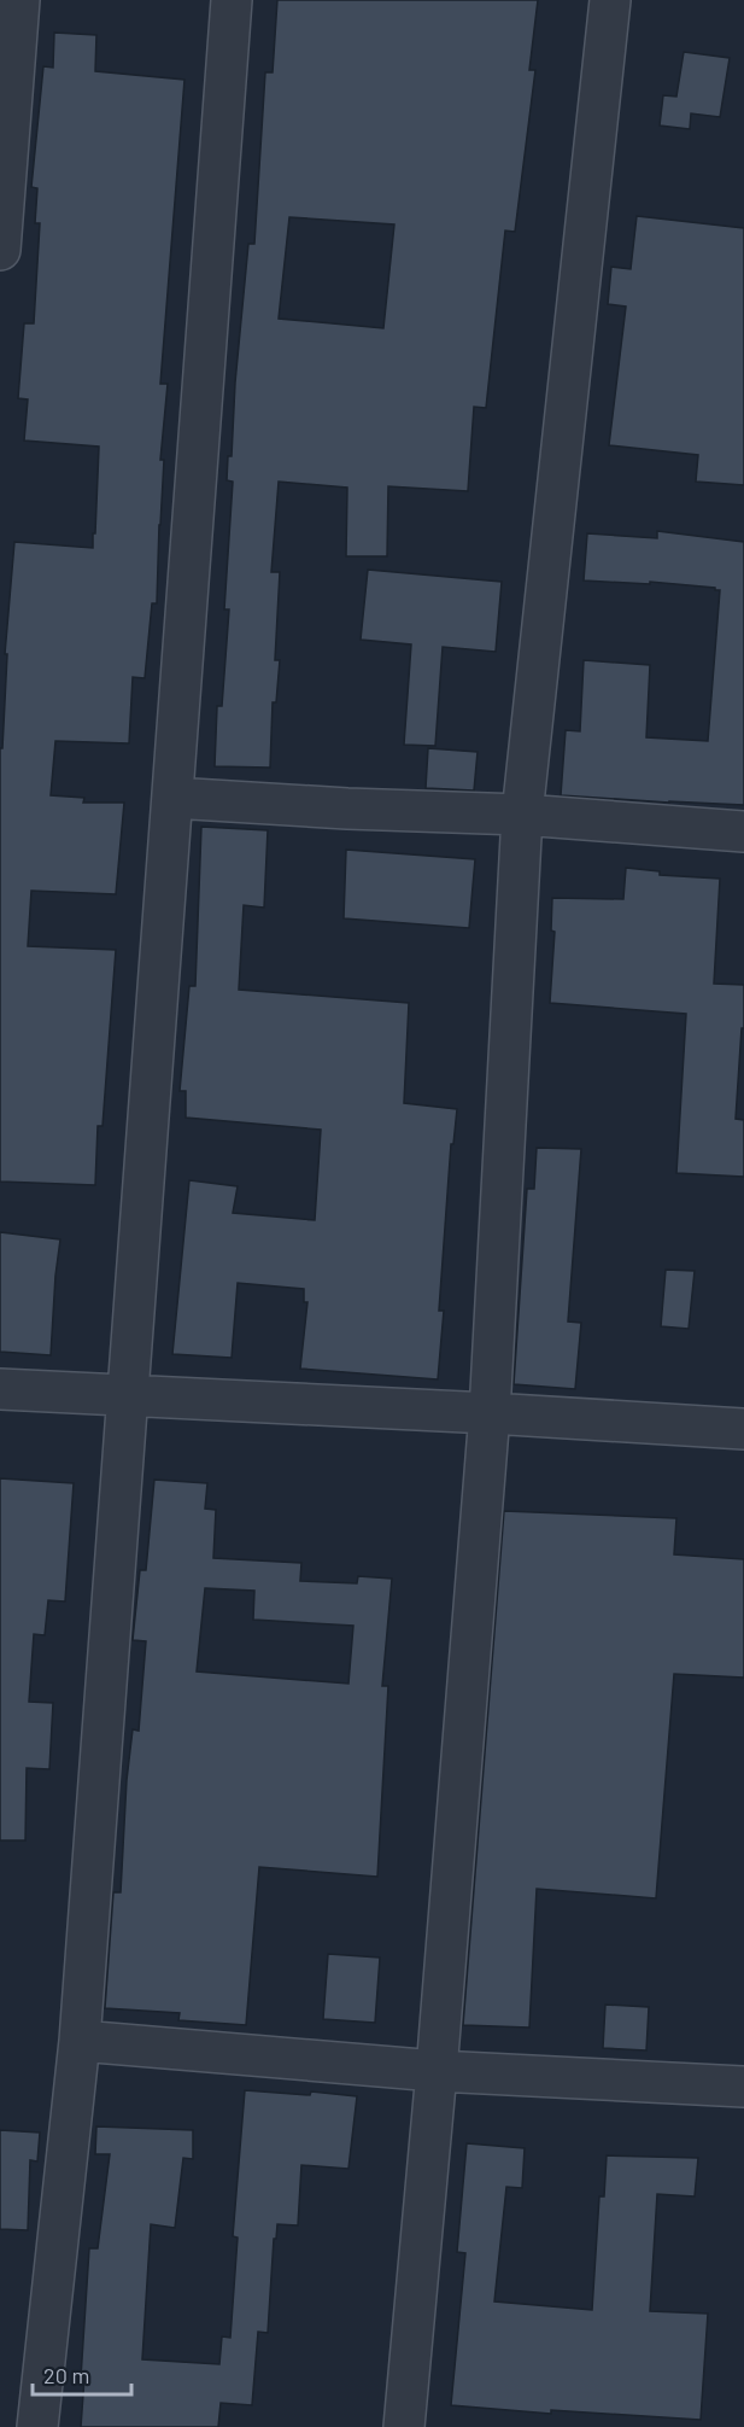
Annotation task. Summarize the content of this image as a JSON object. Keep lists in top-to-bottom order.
{
  "scale_bar": "20 m"
}
